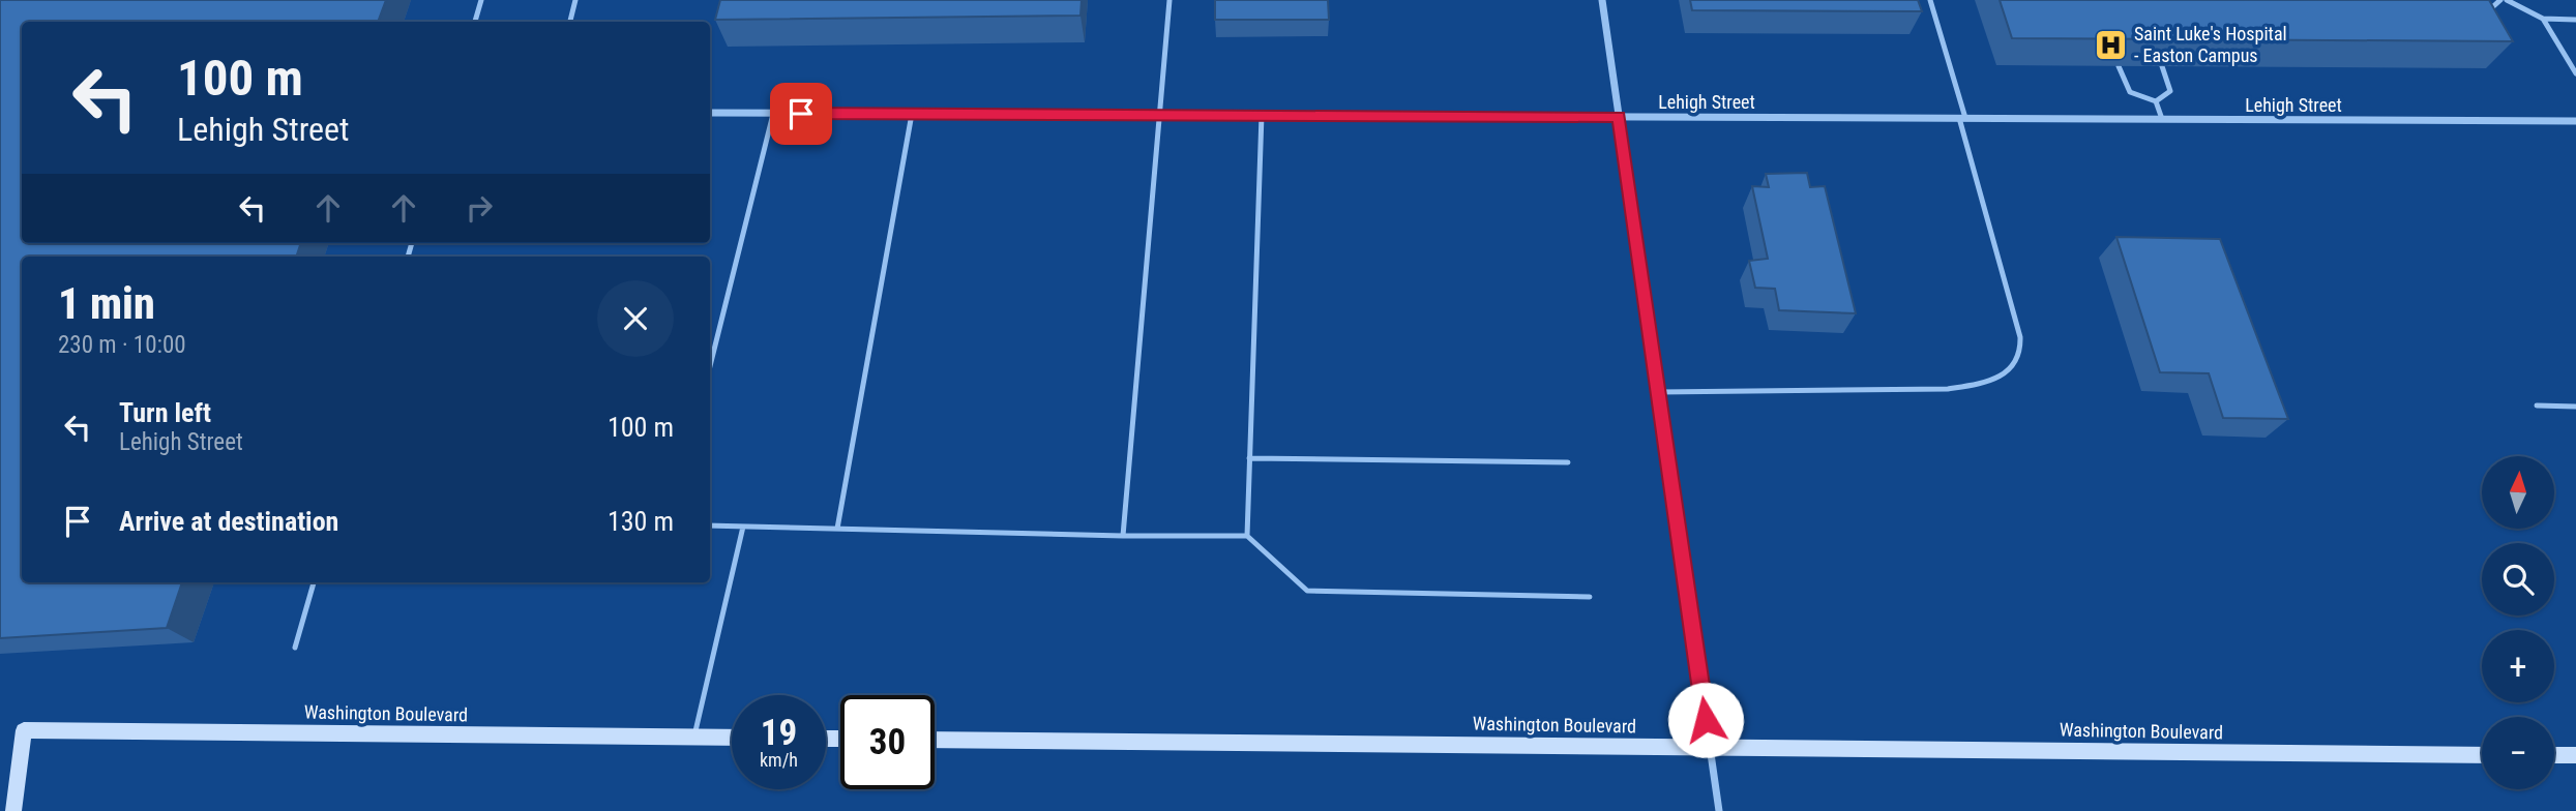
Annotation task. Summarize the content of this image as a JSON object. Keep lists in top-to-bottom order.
{
  "streets": {
    "street": ["Lehigh Street", "Washington Boulevard"]
  },
  "places": {
    "hospital": ["Saint Luke's Hospital - Easton Campus"]
  },
  "north": "top",
  "page": {
    "turn": ["100 m", "Lehigh Street"],
    "heading": ["1 min", "230 m · 10:00"],
    "list": [
      {
        "name": "Turn left",
        "note": "Lehigh Street",
        "value": "100 m"
      },
      {
        "name": "Arrive at destination",
        "value": "130 m"
      }
    ],
    "map_buttons": ["+", "−"],
    "speed": "19 km/h",
    "limit": "30"
  }
}
